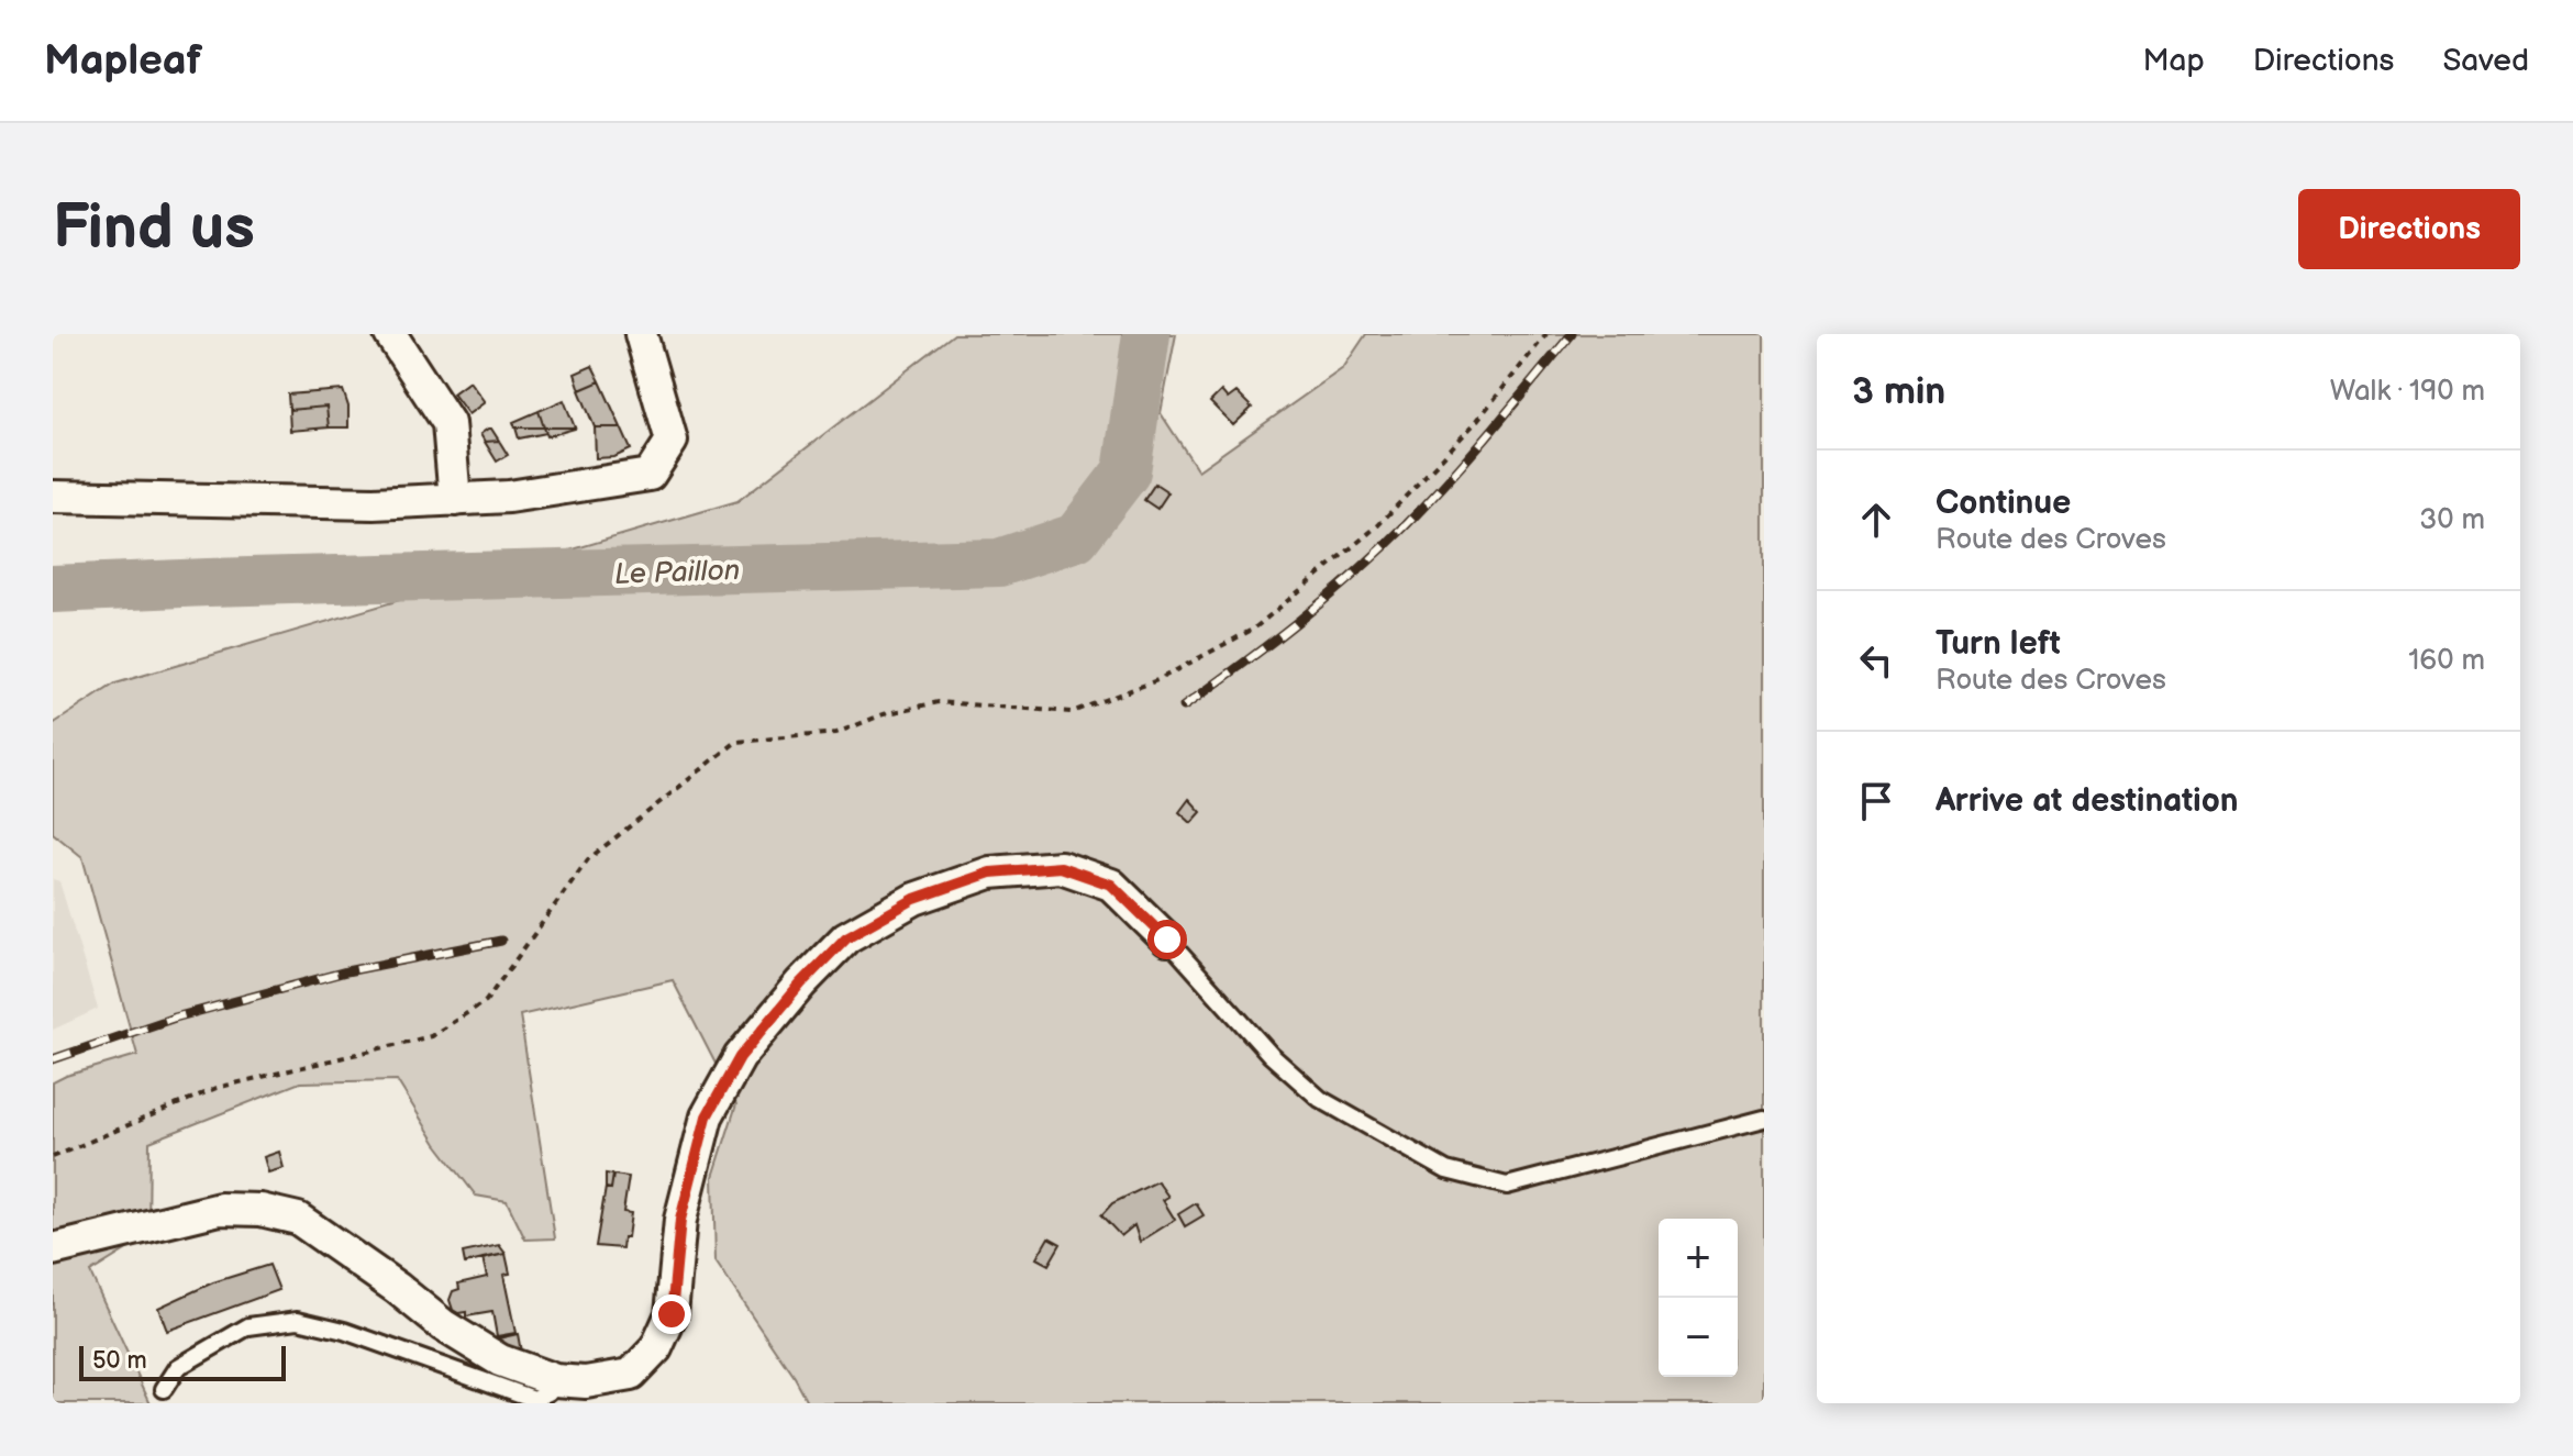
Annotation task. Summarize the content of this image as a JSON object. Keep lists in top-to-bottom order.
{
  "water": ["Le Paillon"],
  "scale_bar": "50 m",
  "page": {
    "header": "Mapleaf",
    "nav": ["Map", "Directions", "Saved"],
    "buttons": "Directions",
    "title": "Find us",
    "heading": ["3 min", "Walk · 190 m"],
    "list": [
      ["Continue", "Route des Croves", "30 m"],
      ["Turn left", "Route des Croves", "160 m"],
      "Arrive at destination"
    ],
    "map_buttons": ["+", "−"],
    "scale": "50 m"
  }
}
